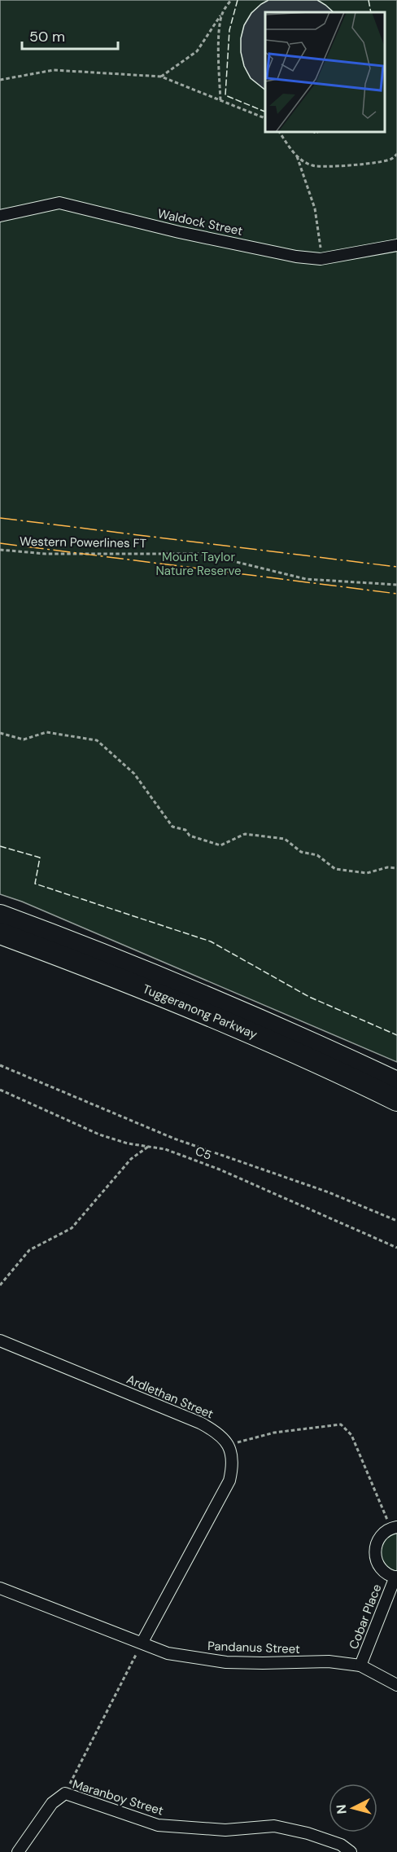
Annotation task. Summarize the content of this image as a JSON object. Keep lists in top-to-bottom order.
{
  "streets": {
    "highway": ["Tuggeranong Parkway"],
    "street": [
      "Waldock Street",
      "Ardlethan Street",
      "Cobar Place",
      "Pandanus Street",
      "Maranboy Street"
    ],
    "path": ["Western Powerlines FT", "C5"]
  },
  "crossings": [
    ["Cobar Place", "Pandanus Street"]
  ],
  "parks": ["Mount Taylor Nature Reserve"],
  "scale_bar": "50 m",
  "north": "left"
}
